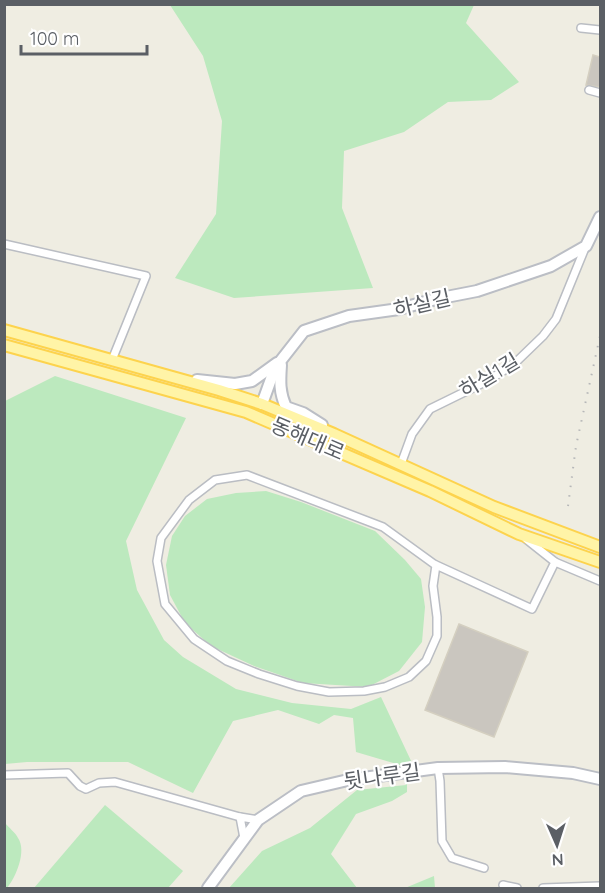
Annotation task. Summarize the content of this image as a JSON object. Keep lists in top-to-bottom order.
{
  "streets": {
    "main road": ["동해대로"],
    "street": ["하실길", "하실1길", "뒷나루길"]
  },
  "crossings": [
    ["하실길", "하실1길"],
    ["하실길", "동해대로"],
    ["하실1길", "동해대로"]
  ],
  "scale_bar": "100 m",
  "north": "bottom"
}
